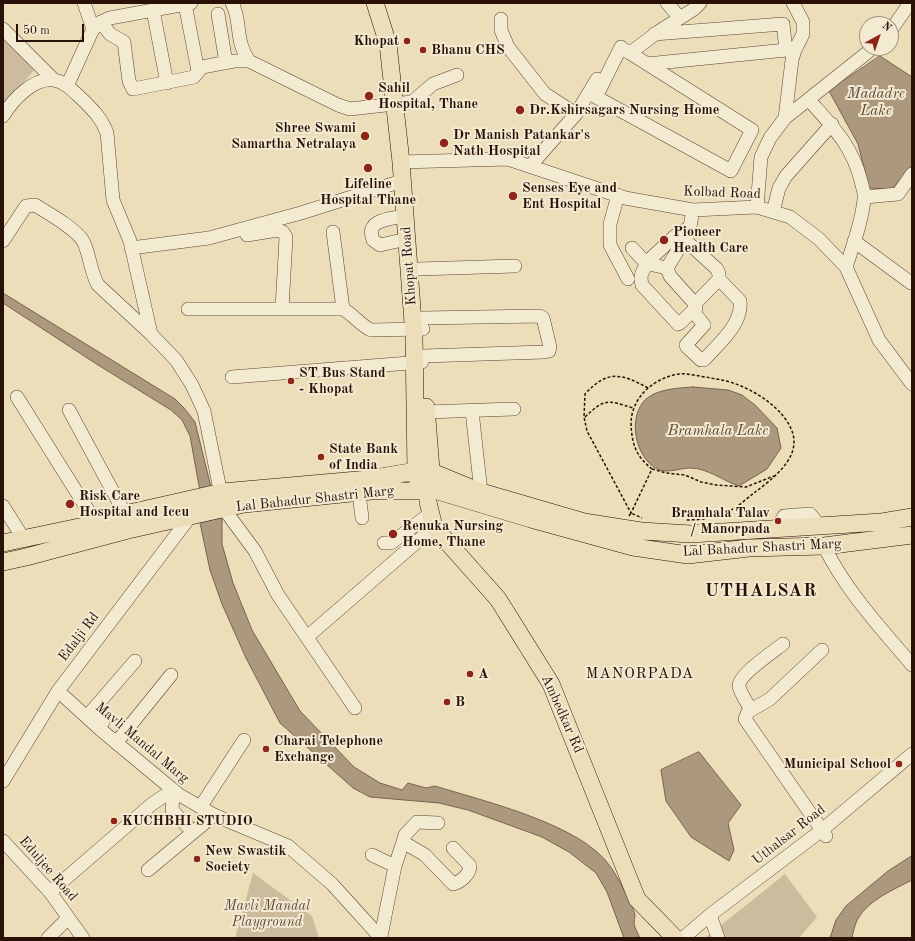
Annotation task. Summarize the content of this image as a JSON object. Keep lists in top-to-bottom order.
{
  "streets": {
    "main road": ["Khopat Road", "Lal Bahadur Shastri Marg", "Ambedkar Rd"],
    "street": [
      "Kolbad Road",
      "Edalji Rd",
      "Mavli Mandal Marg",
      "Uthalsar Road",
      "Eduljee Road"
    ]
  },
  "crossings": [
    ["Kolbad Road", "Khopat Road"],
    ["Khopat Road", "Lal Bahadur Shastri Marg"],
    ["Lal Bahadur Shastri Marg", "Edalji Rd"],
    ["Lal Bahadur Shastri Marg", "Ambedkar Rd"],
    ["Edalji Rd", "Mavli Mandal Marg"]
  ],
  "districts": ["UTHALSAR", "MANORPADA"],
  "water": ["Madadre Lake", "Bramhala Lake"],
  "parks": ["Mavli Mandal Playground"],
  "places": [
    "Khopat",
    "Bhanu CHS",
    "Sahil Hospital, Thane",
    "Dr.Kshirsagars Nursing Home",
    "Shree Swami Samartha Netralaya",
    "Dr Manish Patankar's Nath Hospital",
    "Lifeline Hospital Thane",
    "Senses Eye and Ent Hospital",
    "Pioneer Health Care",
    "ST Bus Stand - Khopat",
    "State Bank of India",
    "Risk Care Hospital and Iccu",
    "Bramhala Talav / Manorpada",
    "Renuka Nursing Home, Thane",
    "A",
    "B",
    "Charai Telephone Exchange",
    "Municipal School",
    "KUCHBHI STUDIO",
    "New Swastik Society"
  ],
  "scale_bar": "50 m",
  "north": "top right"
}
